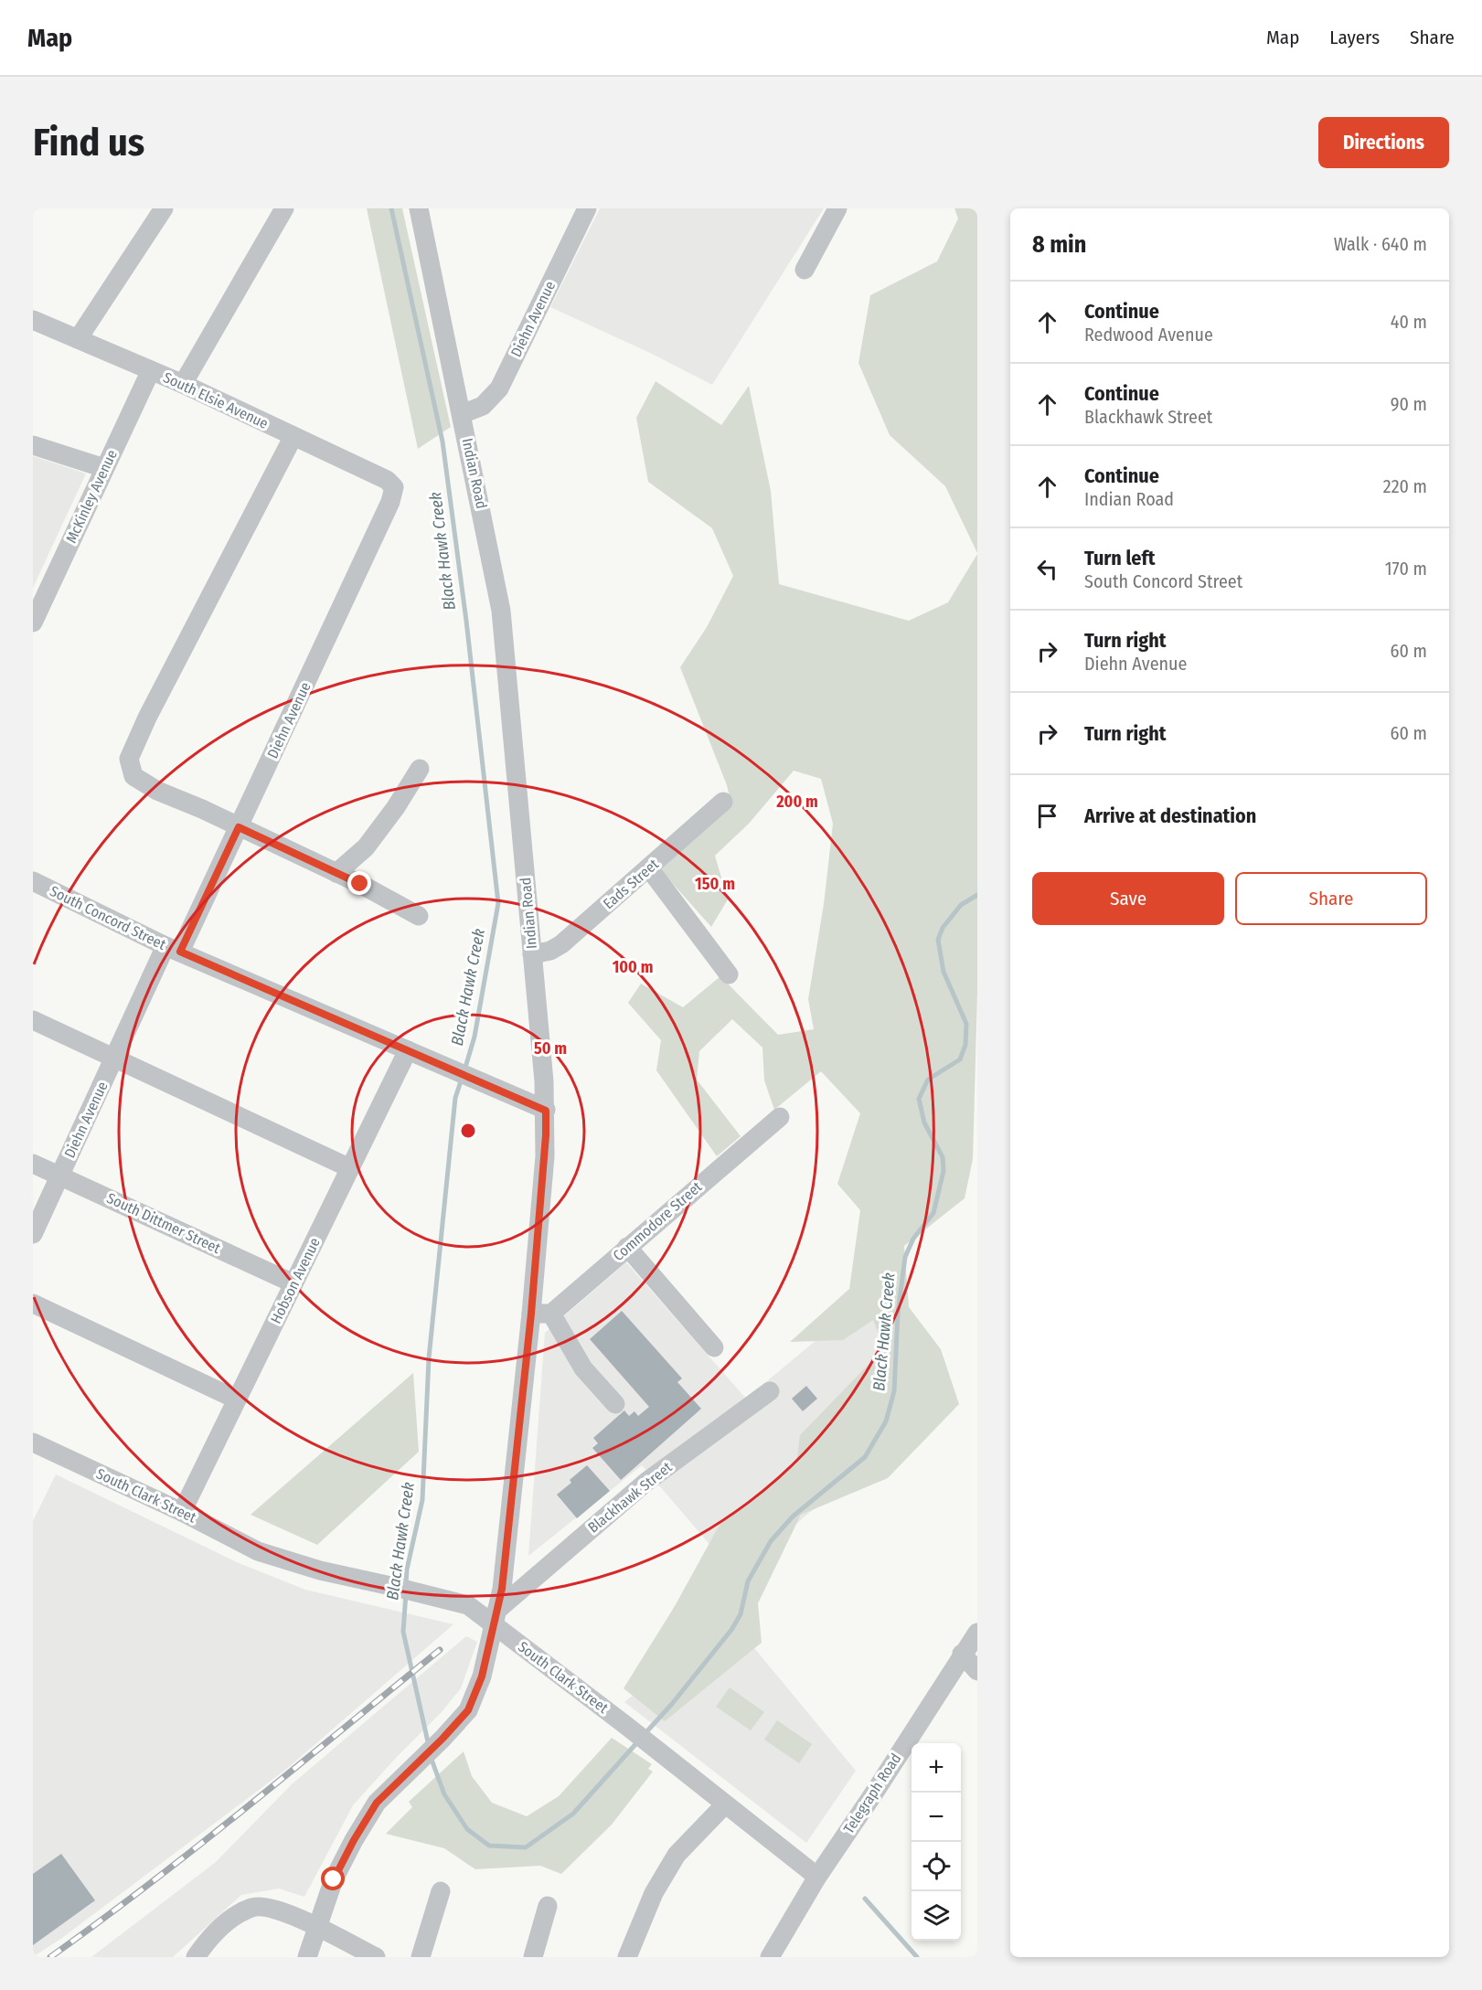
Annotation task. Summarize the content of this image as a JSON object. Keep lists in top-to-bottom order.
{
  "streets": {
    "street": [
      "Diehn Avenue",
      "South Elsie Avenue",
      "Indian Road",
      "McKinley Avenue",
      "Eads Street",
      "South Concord Street",
      "Commodore Street",
      "South Dittmer Street",
      "Hobson Avenue",
      "South Clark Street",
      "Blackhawk Street",
      "Telegraph Road"
    ]
  },
  "crossings": [
    ["Diehn Avenue", "South Elsie Avenue"],
    ["Diehn Avenue", "Indian Road"],
    ["Diehn Avenue", "South Concord Street"],
    ["Diehn Avenue", "South Dittmer Street"],
    ["South Elsie Avenue", "McKinley Avenue"],
    ["Indian Road", "Eads Street"],
    ["Indian Road", "South Concord Street"],
    ["Indian Road", "South Clark Street"],
    ["Indian Road", "Blackhawk Street"],
    ["South Concord Street", "Hobson Avenue"],
    ["South Dittmer Street", "Hobson Avenue"],
    ["Hobson Avenue", "South Clark Street"],
    ["South Clark Street", "Blackhawk Street"],
    ["South Clark Street", "Telegraph Road"]
  ],
  "water": ["Black Hawk Creek"],
  "page": {
    "header": "Map",
    "nav": ["Map", "Layers", "Share"],
    "buttons": [
      "Directions",
      ["Save", "Share"]
    ],
    "title": "Find us",
    "heading": ["8 min", "Walk · 640 m"],
    "list": [
      ["Continue", "Redwood Avenue", "40 m"],
      ["Continue", "Blackhawk Street", "90 m"],
      ["Continue", "Indian Road", "220 m"],
      ["Turn left", "South Concord Street", "170 m"],
      ["Turn right", "Diehn Avenue", "60 m"],
      ["Turn right", "60 m"],
      "Arrive at destination"
    ],
    "map_buttons": ["+", "−"]
  },
  "rings": [
    "200 m",
    "150 m",
    "100 m",
    "50 m"
  ]
}
